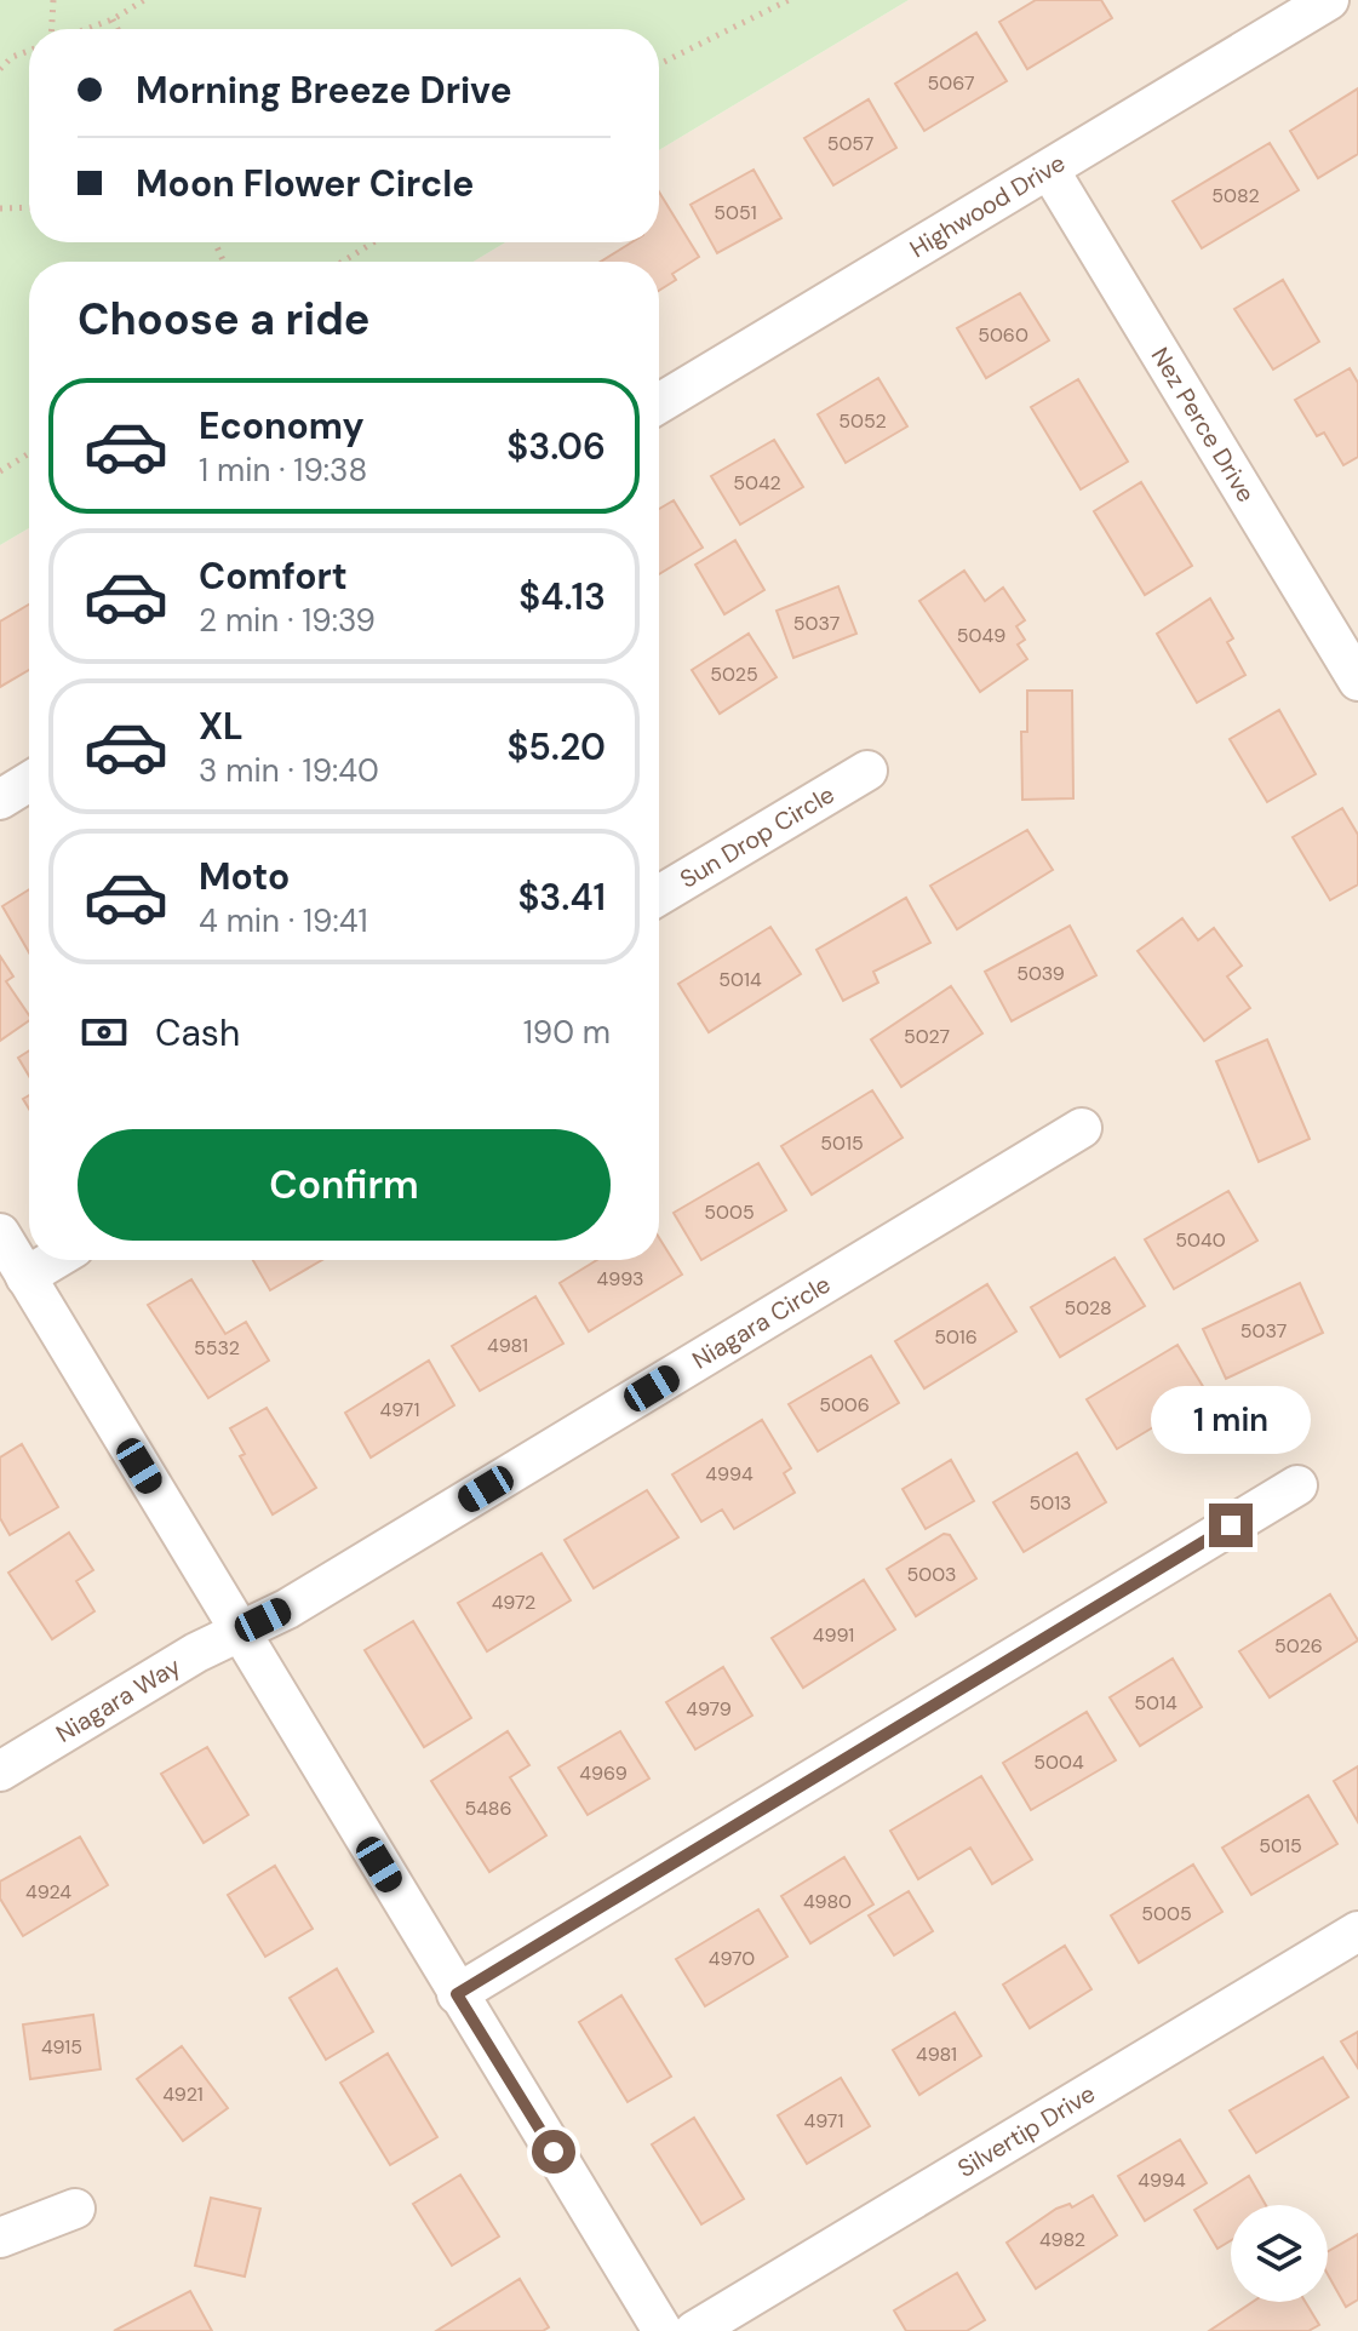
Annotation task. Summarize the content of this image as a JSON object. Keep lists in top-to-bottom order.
{
  "streets": {
    "street": [
      "Highwood Drive",
      "Nez Perce Drive",
      "Sun Drop Circle",
      "Niagara Circle",
      "Niagara Way",
      "Silvertip Drive"
    ]
  },
  "crossings": [
    ["Highwood Drive", "Nez Perce Drive"],
    ["Niagara Circle", "Niagara Way"]
  ],
  "house_numbers": [
    "5067",
    "5057",
    "5082",
    "5051",
    "5060",
    "5052",
    "5042",
    "5037",
    "5049",
    "5025",
    "5039",
    "5014",
    "5027",
    "5015",
    "5005",
    "5040",
    "4993",
    "5028",
    "5037",
    "5016",
    "4981",
    "5532",
    "5006",
    "4971",
    "4994",
    "5013",
    "5003",
    "4972",
    "4991",
    "5026",
    "5014",
    "4979",
    "5004",
    "4969",
    "5486",
    "5015",
    "4924",
    "4980",
    "5005",
    "4970",
    "4915",
    "4981",
    "4921",
    "4971",
    "4994",
    "4982"
  ],
  "page": {
    "banner": ["Morning Breeze Drive", "Moon Flower Circle"],
    "heading": "Choose a ride",
    "list": [
      {
        "name": "Economy",
        "note": "1 min · 19:38",
        "value": "$3.06"
      },
      {
        "name": "Comfort",
        "note": "2 min · 19:39",
        "value": "$4.13"
      },
      {
        "name": "XL",
        "note": "3 min · 19:40",
        "value": "$5.20"
      },
      {
        "name": "Moto",
        "note": "4 min · 19:41",
        "value": "$3.41"
      }
    ],
    "pay": ["Cash", "190 m"],
    "buttons": "Confirm",
    "bubble": "1 min"
  }
}
